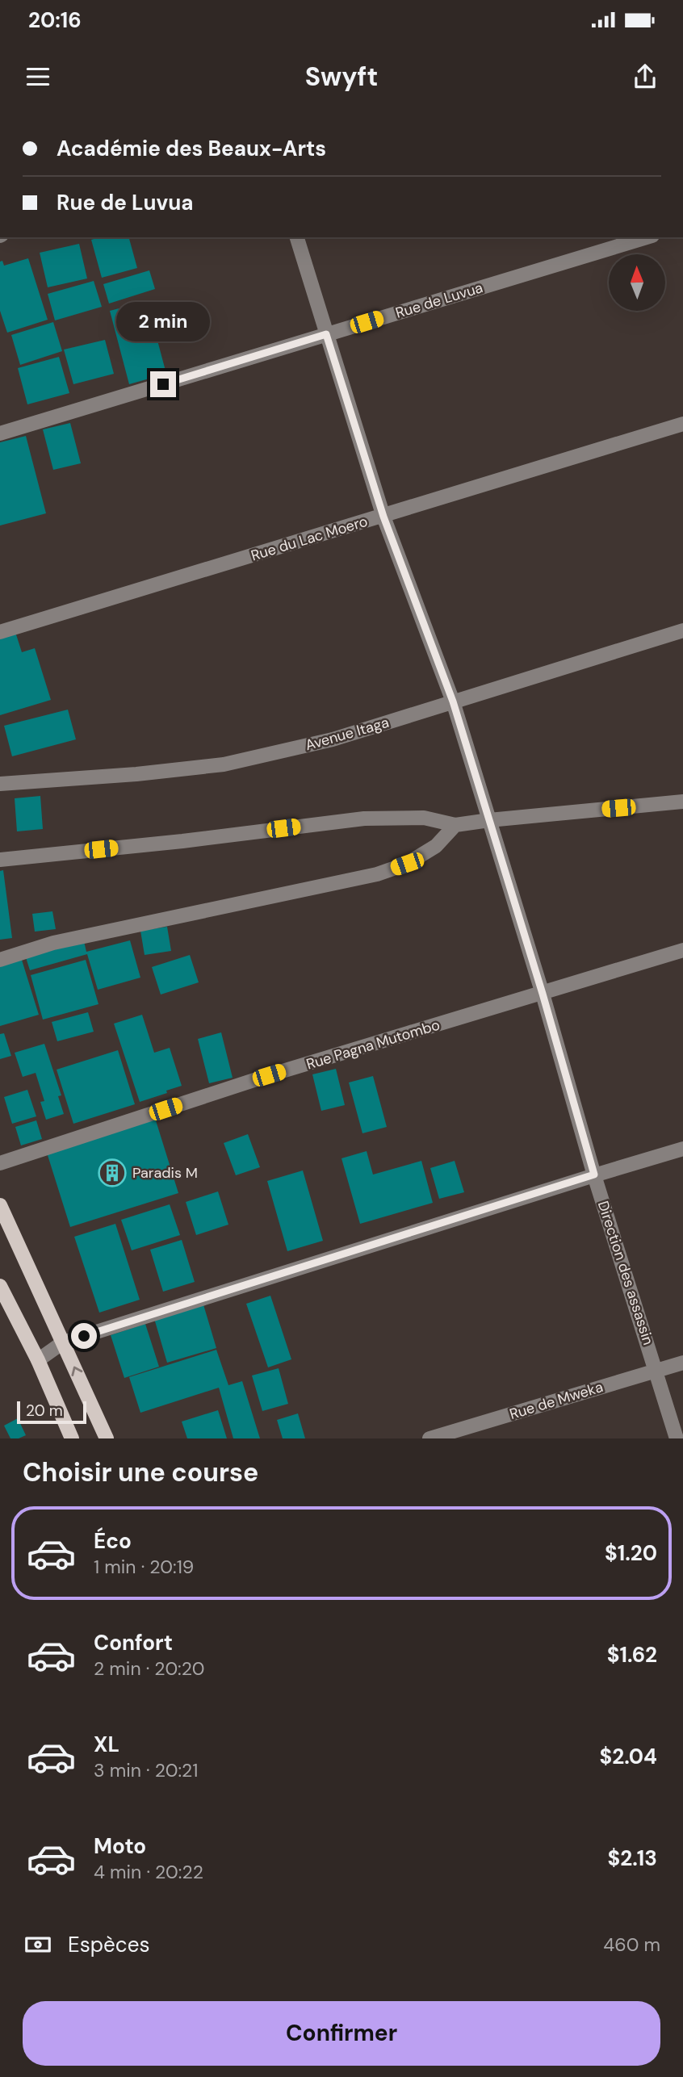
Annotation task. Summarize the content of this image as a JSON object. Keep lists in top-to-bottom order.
{
  "streets": {
    "street": [
      "Rue de Luvua",
      "Rue du Lac Moero",
      "Avenue Itaga",
      "Rue Pagna Mutombo",
      "Direction des assassin",
      "Rue de Mweka"
    ]
  },
  "crossings": [
    ["Rue de Luvua", "Direction des assassin"],
    ["Rue du Lac Moero", "Direction des assassin"],
    ["Avenue Itaga", "Direction des assassin"],
    ["Rue Pagna Mutombo", "Direction des assassin"],
    ["Direction des assassin", "Rue de Mweka"]
  ],
  "places": {
    "building": ["Paradis M"]
  },
  "scale_bar": "20 m",
  "north": "top",
  "page": {
    "status": "20:16",
    "header": "Swyft",
    "banner": ["Académie des Beaux-Arts", "Rue de Luvua"],
    "bubble": "2 min",
    "scale": "20 m",
    "heading": "Choisir une course",
    "list": [
      {
        "name": "Éco",
        "note": "1 min · 20:19",
        "value": "$1.20"
      },
      {
        "name": "Confort",
        "note": "2 min · 20:20",
        "value": "$1.62"
      },
      {
        "name": "XL",
        "note": "3 min · 20:21",
        "value": "$2.04"
      },
      {
        "name": "Moto",
        "note": "4 min · 20:22",
        "value": "$2.13"
      }
    ],
    "pay": ["Espèces", "460 m"],
    "buttons": "Confirmer"
  }
}
